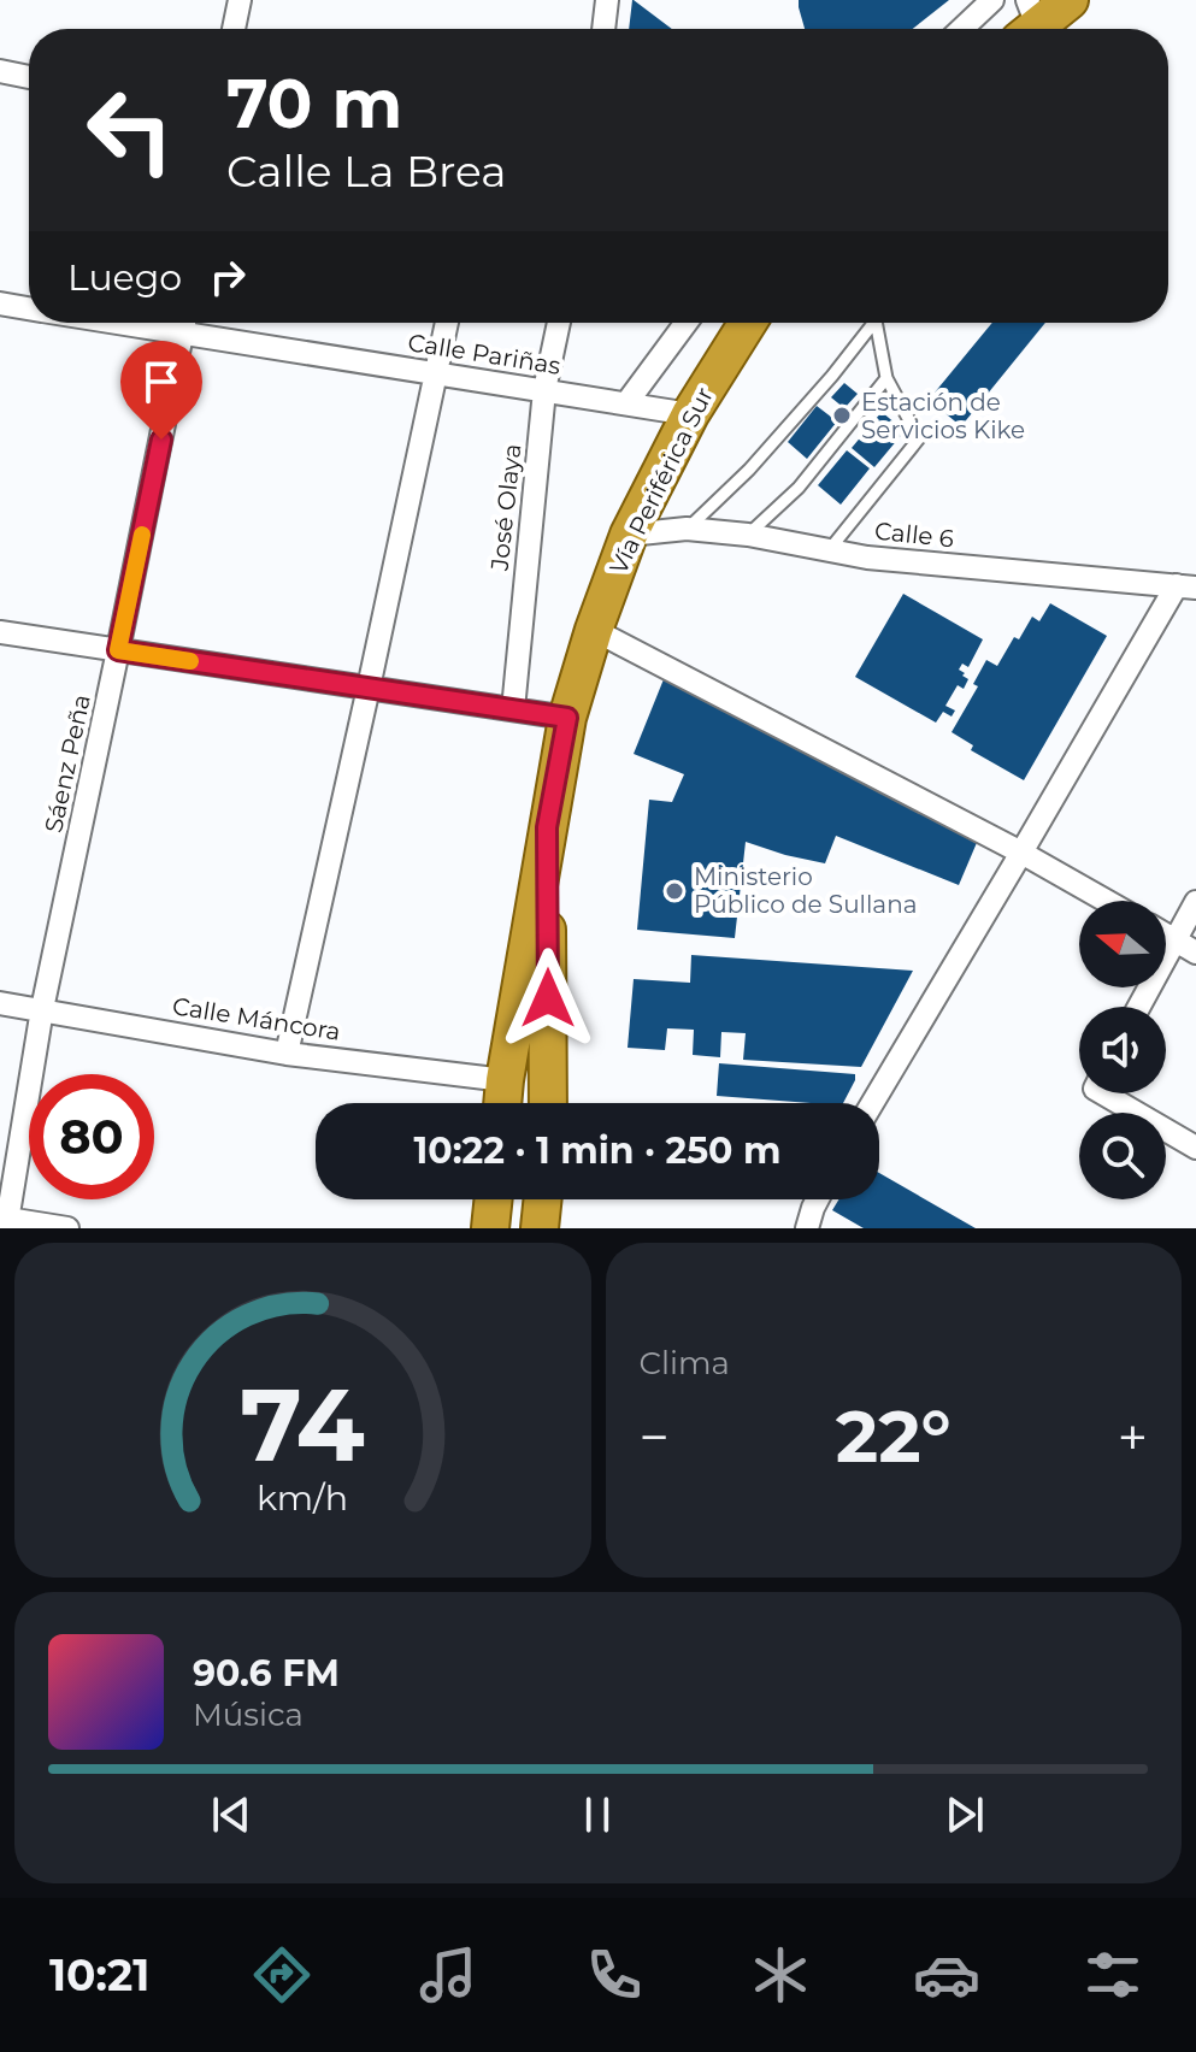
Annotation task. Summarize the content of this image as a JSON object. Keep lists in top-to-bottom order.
{
  "streets": {
    "highway": ["Vía Periférica Sur"],
    "street": [
      "Calle Pariñas",
      "José Olaya",
      "Calle 6",
      "Sáenz Peña",
      "Calle Máncora"
    ]
  },
  "crossings": [
    ["Calle Pariñas", "Vía Periférica Sur"],
    ["Calle Pariñas", "José Olaya"],
    ["Calle Pariñas", "Sáenz Peña"],
    ["Vía Periférica Sur", "Calle 6"],
    ["Vía Periférica Sur", "Calle Máncora"],
    ["Sáenz Peña", "Calle Máncora"]
  ],
  "places": ["Estación de Servicios Kike", "Ministerio Público de Sullana"],
  "north": "left",
  "page": {
    "turn": ["70 m", "Calle La Brea"],
    "then": "Luego",
    "limit": "80",
    "trip": "10:22 · 1 min · 250 m",
    "tile": "Clima",
    "heat": ["−", "22°", "+"],
    "song": ["90.6 FM", "Música"],
    "tabs": "10:21",
    "gauge": ["74", "km/h"]
  }
}
